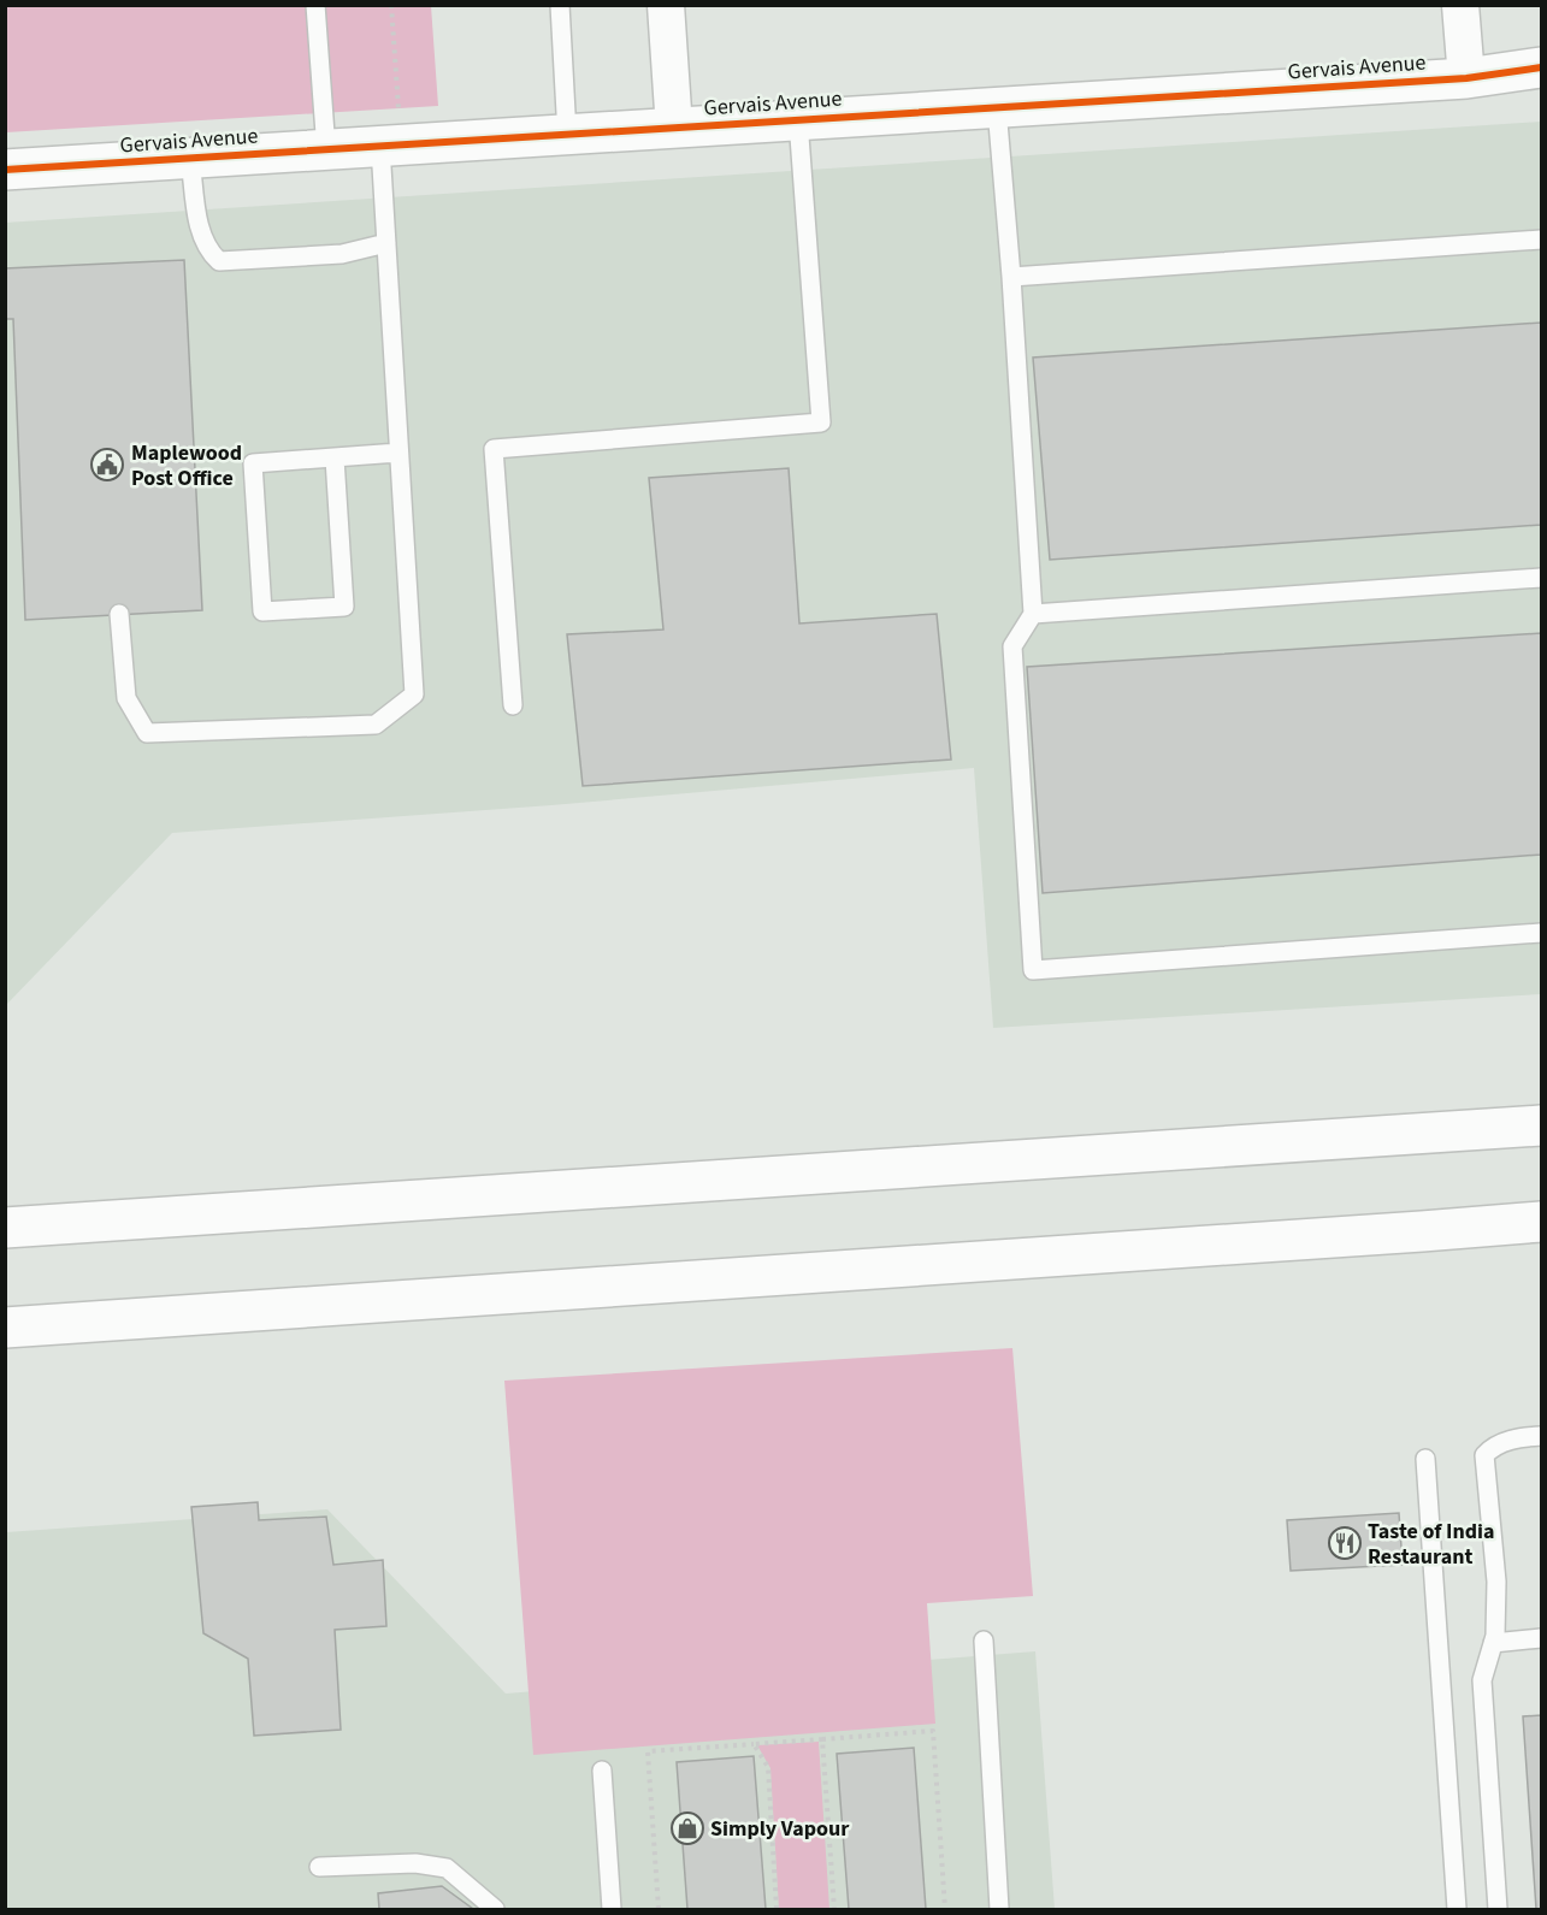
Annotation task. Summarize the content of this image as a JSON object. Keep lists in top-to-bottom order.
{
  "streets": {
    "main road": ["Gervais Avenue"]
  },
  "places": {
    "public building": ["Maplewood Post Office"],
    "restaurant": ["Taste of India Restaurant"],
    "shop": ["Simply Vapour"]
  }
}
